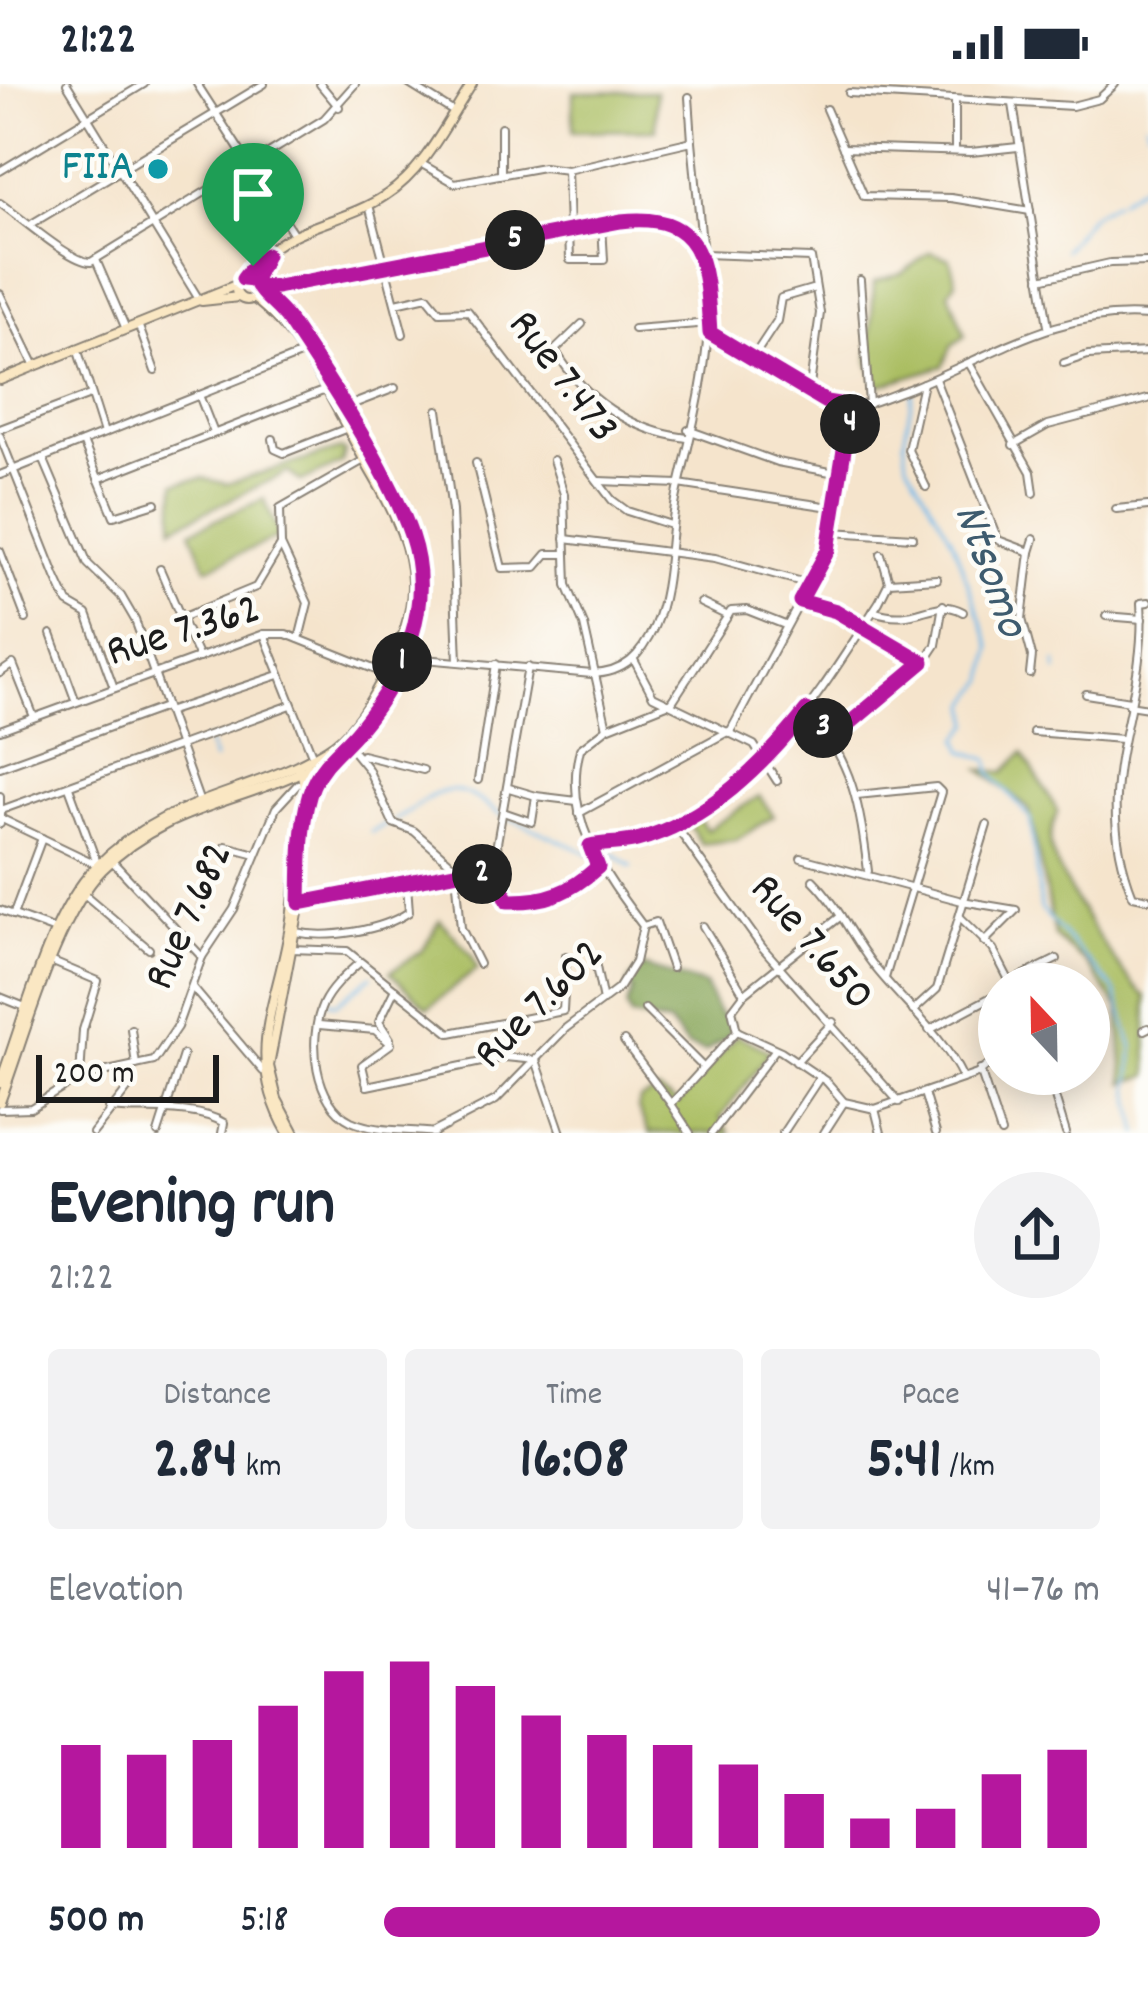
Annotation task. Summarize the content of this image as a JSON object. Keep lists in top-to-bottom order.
{
  "streets": {
    "street": [
      "Rue 7.473",
      "Rue 7.362",
      "Rue 7.682",
      "Rue 7.650",
      "Rue 7.602"
    ]
  },
  "water": ["Ntsomo"],
  "places": ["FIIA"],
  "scale_bar": "200 m",
  "north": "top",
  "page": {
    "status": "21:22",
    "pins": [
      "5",
      "4",
      "1",
      "3",
      "2"
    ],
    "scale": "200 m",
    "heading": ["Evening run", "21:22"],
    "stats": [
      ["Distance", "2.84 km"],
      ["Time", "16:08"],
      ["Pace", "5:41 /km"]
    ],
    "chart": ["Elevation", "41–76 m"],
    "list": [
      {
        "name": "500 m",
        "note": "5:18"
      }
    ]
  }
}
